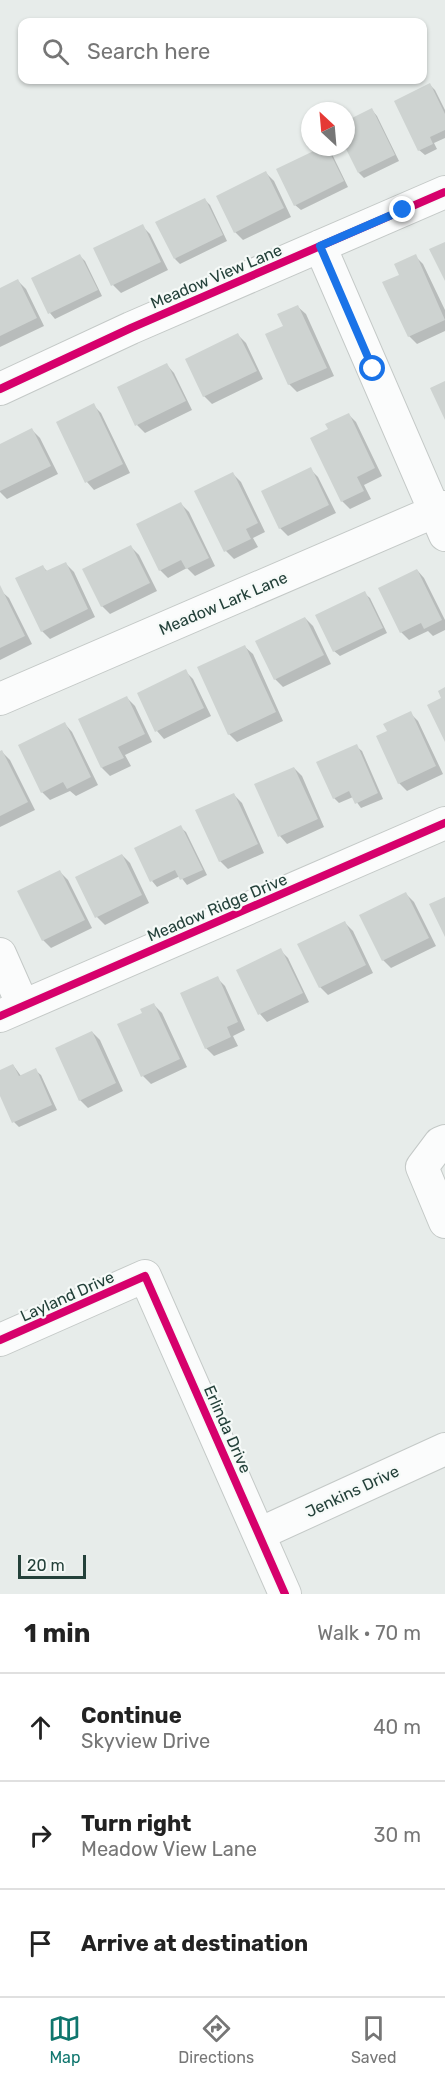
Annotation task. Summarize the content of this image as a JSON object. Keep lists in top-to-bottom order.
{
  "streets": {
    "street": [
      "Meadow View Lane",
      "Meadow Lark Lane",
      "Meadow Ridge Drive",
      "Layland Drive",
      "Erlinda Drive",
      "Jenkins Drive"
    ]
  },
  "crossings": [
    ["Layland Drive", "Erlinda Drive"],
    ["Erlinda Drive", "Jenkins Drive"]
  ],
  "scale_bar": "20 m",
  "north": "top left",
  "page": {
    "search": "Search here",
    "scale": "20 m",
    "heading": ["1 min", "Walk · 70 m"],
    "list": [
      ["Continue", "Skyview Drive", "40 m"],
      ["Turn right", "Meadow View Lane", "30 m"],
      "Arrive at destination"
    ],
    "nav": ["Map", "Directions", "Saved"]
  }
}
